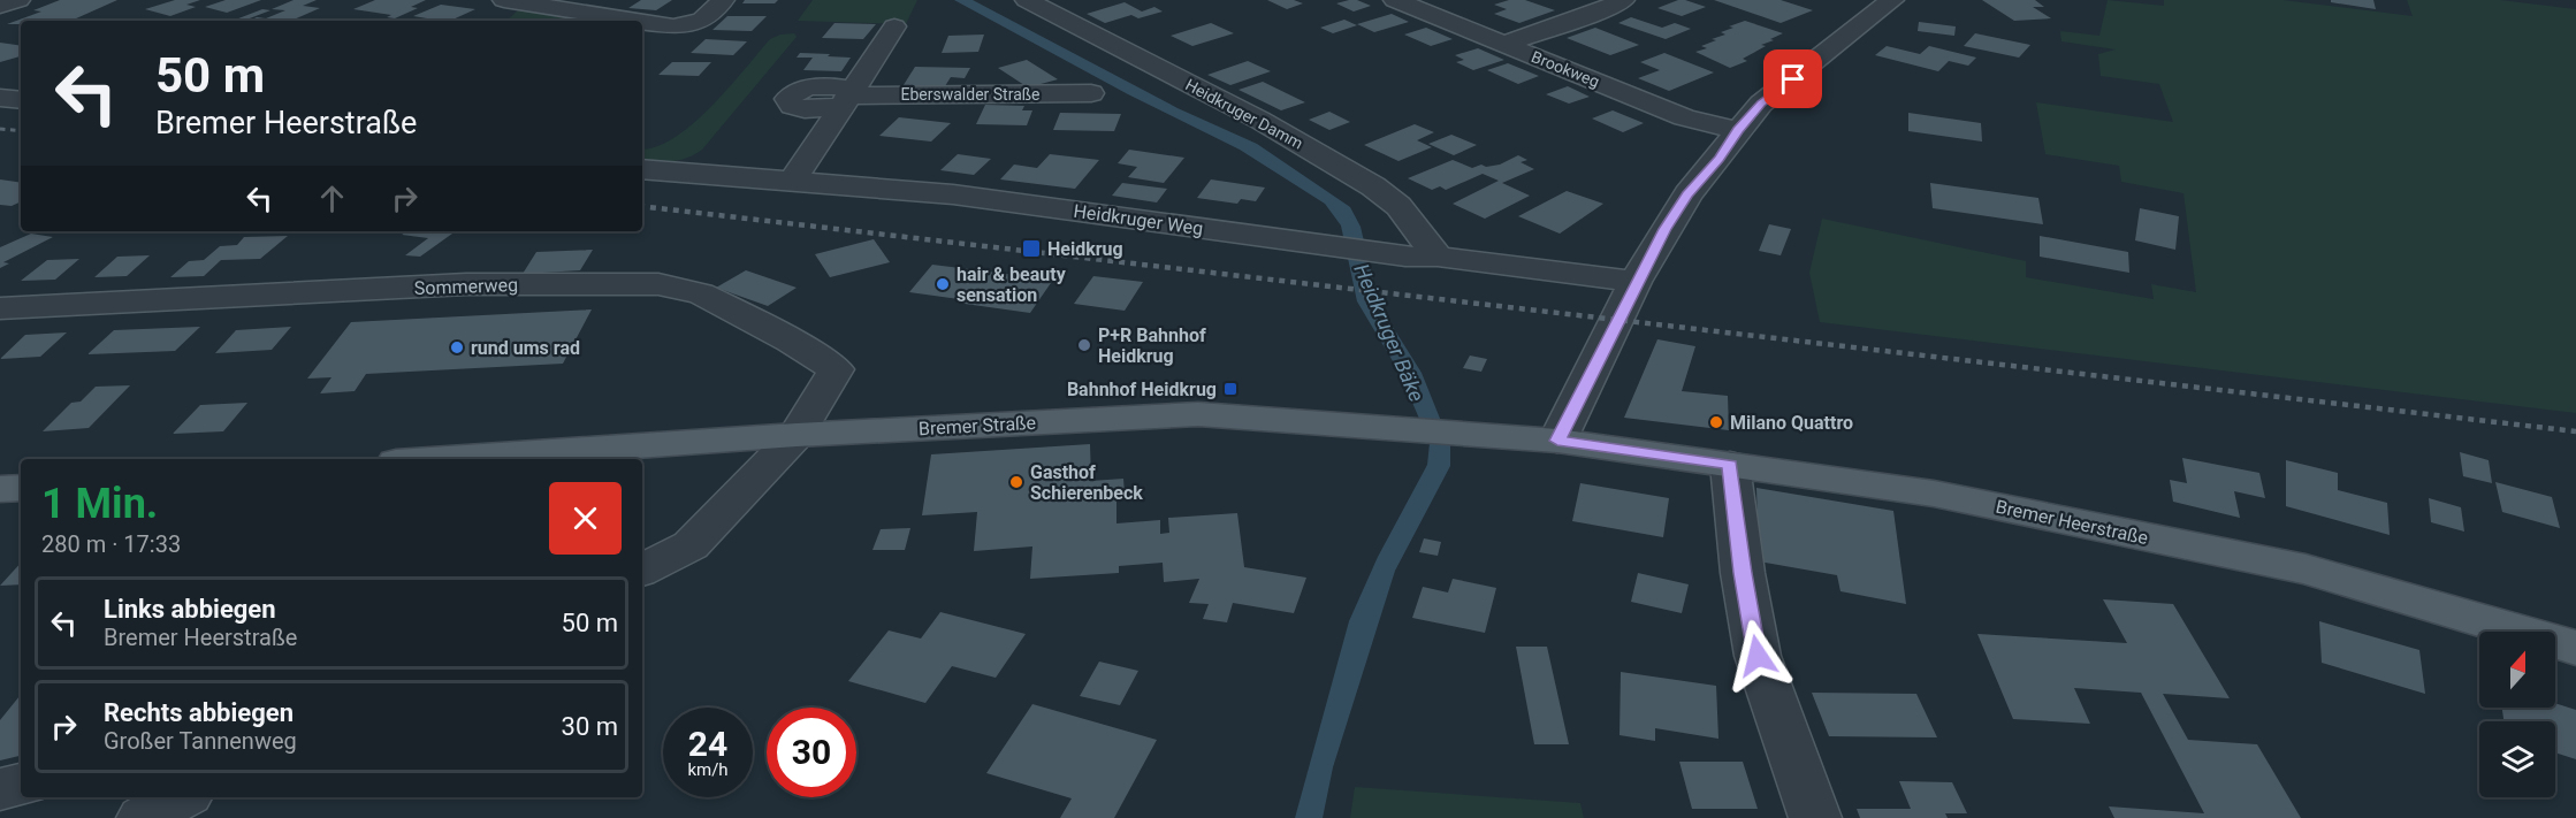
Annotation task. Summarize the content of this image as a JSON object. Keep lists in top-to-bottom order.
{
  "streets": {
    "main road": ["Bremer Straße", "Bremer Heerstraße"],
    "street": [
      "Brookweg",
      "Eberswalder Straße",
      "Heidkruger Damm",
      "Heidkruger Weg",
      "Sommerweg"
    ]
  },
  "crossings": [
    ["Heidkruger Damm", "Heidkruger Weg"],
    ["Sommerweg", "Bremer Straße"],
    ["Bremer Straße", "Bremer Heerstraße"]
  ],
  "water": ["Heidkruger Bäke"],
  "places": {
    "transit": ["Heidkrug", "Bahnhof Heidkrug"],
    "other": [
      "hair & beauty sensation",
      "P+R Bahnhof Heidkrug",
      "rund ums rad",
      "Milano Quattro",
      "Gasthof Schierenbeck"
    ]
  },
  "north": "top",
  "page": {
    "turn": ["50 m", "Bremer Heerstraße"],
    "heading": ["1 Min.", "280 m · 17:33"],
    "list": [
      {
        "name": "Links abbiegen",
        "note": "Bremer Heerstraße",
        "value": "50 m"
      },
      {
        "name": "Rechts abbiegen",
        "note": "Großer Tannenweg",
        "value": "30 m"
      }
    ],
    "speed": "24 km/h",
    "limit": "30"
  }
}
